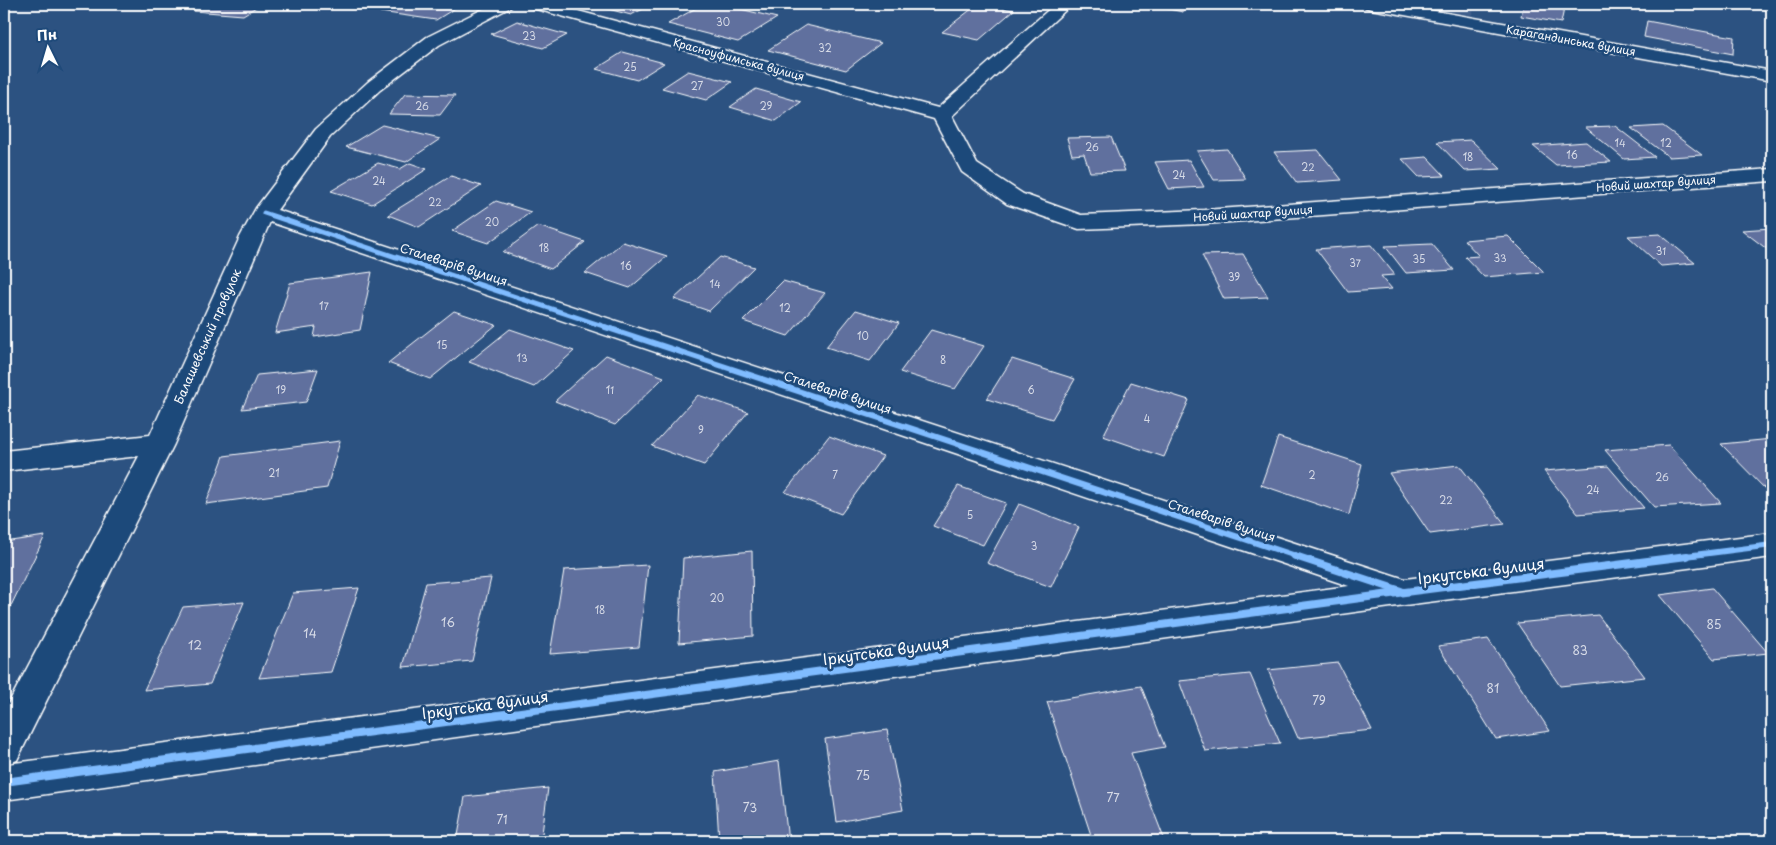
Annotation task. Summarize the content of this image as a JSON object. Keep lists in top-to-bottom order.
{
  "streets": {
    "street": [
      "Карагандинська вулиця",
      "Красноуфимська вулиця",
      "Новий шахтар вулиця",
      "Сталеварів вулиця",
      "Балашевський провулок",
      "Іркутська вулиця"
    ]
  },
  "crossings": [
    ["Красноуфимська вулиця", "Новий шахтар вулиця"],
    ["Сталеварів вулиця", "Балашевський провулок"],
    ["Сталеварів вулиця", "Іркутська вулиця"]
  ],
  "house_numbers": [
    "30",
    "23",
    "32",
    "25",
    "27",
    "26",
    "29",
    "14",
    "12",
    "26",
    "16",
    "18",
    "22",
    "24",
    "24",
    "22",
    "20",
    "18",
    "31",
    "33",
    "35",
    "37",
    "16",
    "39",
    "14",
    "17",
    "12",
    "10",
    "15",
    "13",
    "8",
    "19",
    "11",
    "6",
    "4",
    "9",
    "21",
    "7",
    "2",
    "26",
    "24",
    "22",
    "5",
    "3",
    "20",
    "18",
    "16",
    "85",
    "14",
    "12",
    "83",
    "81",
    "79",
    "75",
    "77",
    "73",
    "71"
  ],
  "north": "top"
}
